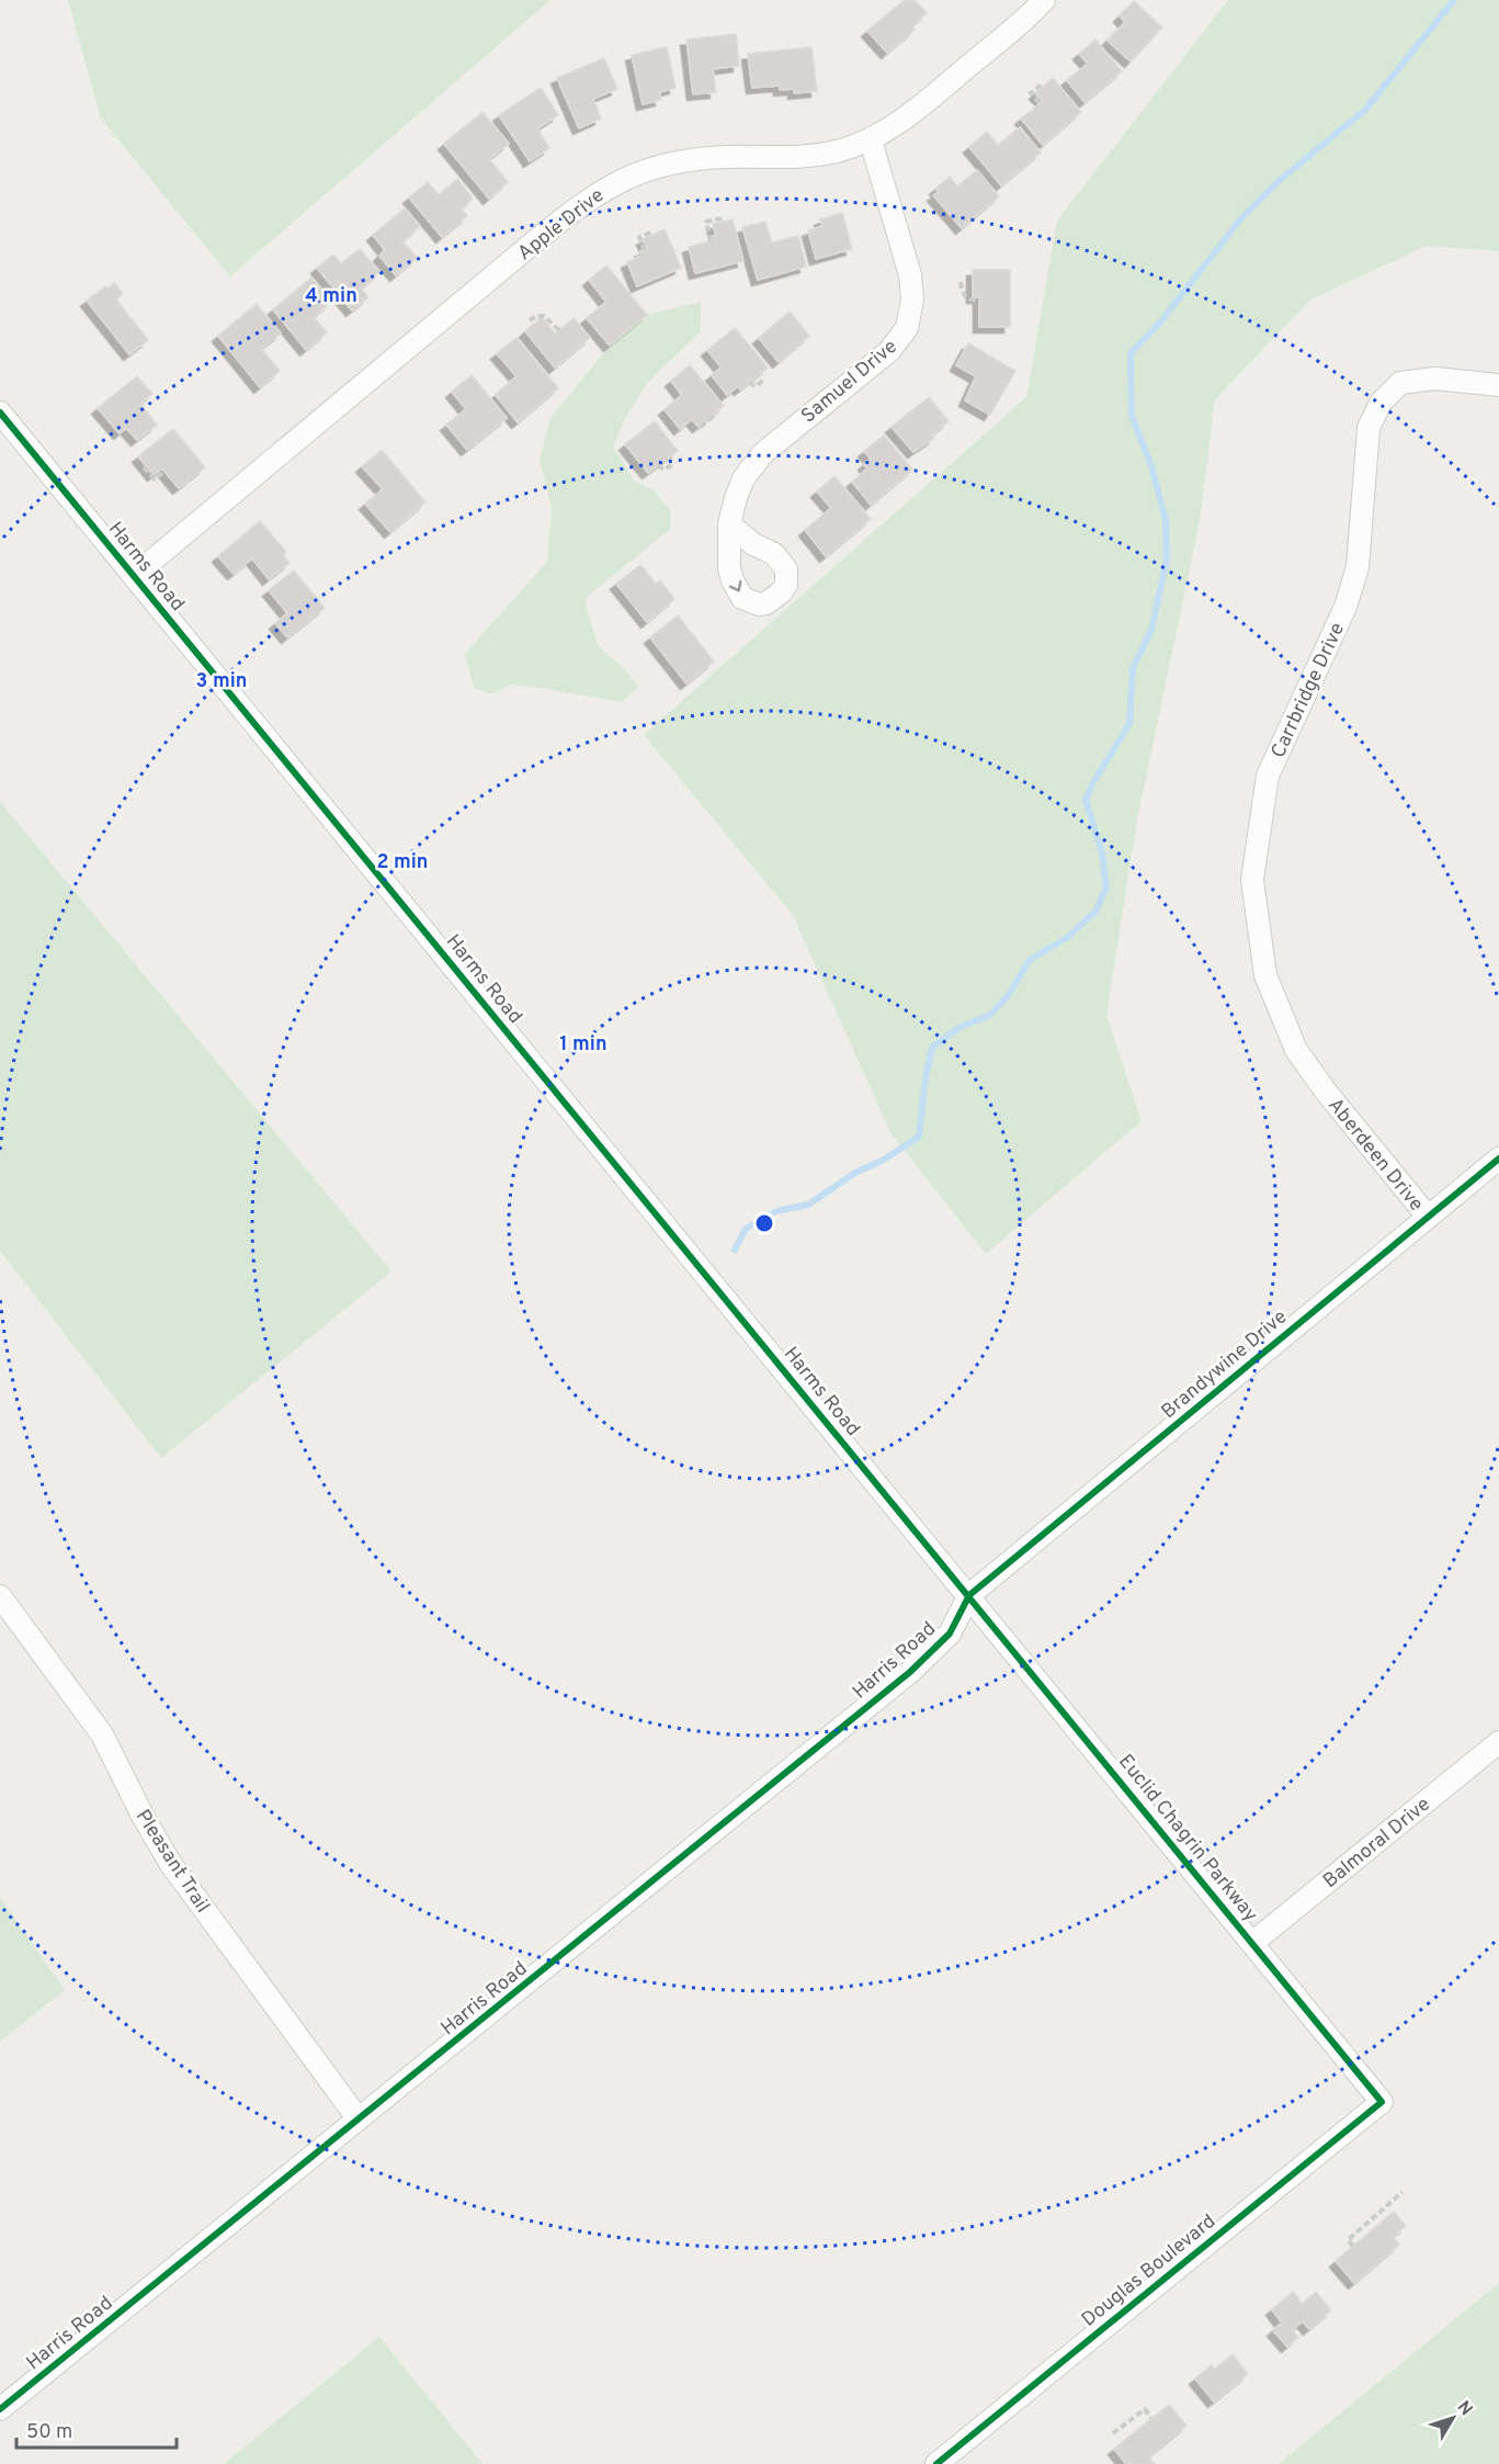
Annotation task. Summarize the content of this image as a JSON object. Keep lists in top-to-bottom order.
{
  "streets": {
    "street": [
      "Apple Drive",
      "Samuel Drive",
      "Harms Road",
      "Carrbridge Drive",
      "Aberdeen Drive",
      "Brandywine Drive",
      "Harris Road",
      "Euclid Chagrin Parkway",
      "Balmoral Drive",
      "Pleasant Trail",
      "Douglas Boulevard"
    ]
  },
  "crossings": [
    ["Apple Drive", "Samuel Drive"],
    ["Apple Drive", "Harms Road"],
    ["Harms Road", "Brandywine Drive"],
    ["Harms Road", "Harris Road"],
    ["Harms Road", "Euclid Chagrin Parkway"],
    ["Carrbridge Drive", "Aberdeen Drive"],
    ["Aberdeen Drive", "Brandywine Drive"],
    ["Brandywine Drive", "Harris Road"],
    ["Brandywine Drive", "Euclid Chagrin Parkway"],
    ["Harris Road", "Euclid Chagrin Parkway"],
    ["Harris Road", "Pleasant Trail"],
    ["Euclid Chagrin Parkway", "Balmoral Drive"],
    ["Euclid Chagrin Parkway", "Douglas Boulevard"]
  ],
  "scale_bar": "50 m",
  "north": "top right",
  "rings": [
    "4 min",
    "3 min",
    "2 min",
    "1 min"
  ]
}
